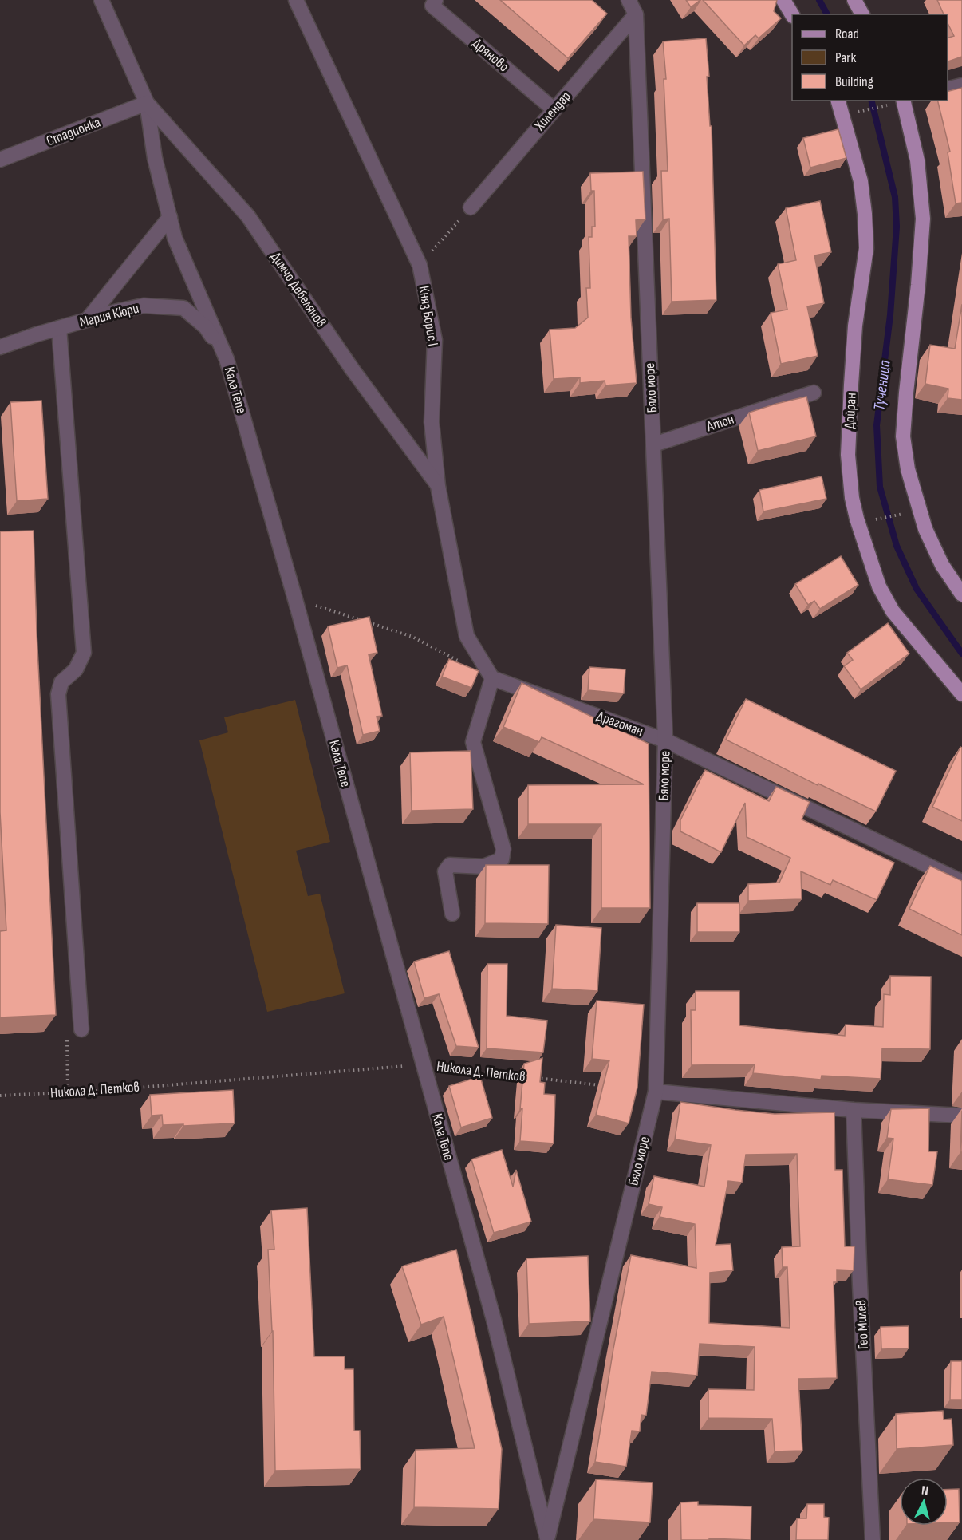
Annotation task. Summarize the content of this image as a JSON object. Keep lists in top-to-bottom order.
{
  "streets": {
    "main road": ["Дойран"],
    "street": [
      "Дряново",
      "Хилендар",
      "Стадионка",
      "Димчо Дебелянов",
      "Мария Кюри",
      "Княз Борис I",
      "Бяло море",
      "Кала Тепе",
      "Атон",
      "Драгоман",
      "Гео Милев"
    ],
    "path": ["Никола Д. Петков"]
  },
  "crossings": [
    ["Дряново", "Хилендар"],
    ["Хилендар", "Бяло море"],
    ["Стадионка", "Димчо Дебелянов"],
    ["Стадионка", "Кала Тепе"],
    ["Димчо Дебелянов", "Княз Борис I"],
    ["Димчо Дебелянов", "Кала Тепе"],
    ["Мария Кюри", "Кала Тепе"],
    ["Княз Борис I", "Драгоман"],
    ["Бяло море", "Кала Тепе"],
    ["Бяло море", "Атон"],
    ["Бяло море", "Драгоман"],
    ["Кала Тепе", "Никола Д. Петков"]
  ],
  "water": ["Тученица"],
  "legend": ["Road", "Park", "Building"],
  "north": "top"
}
